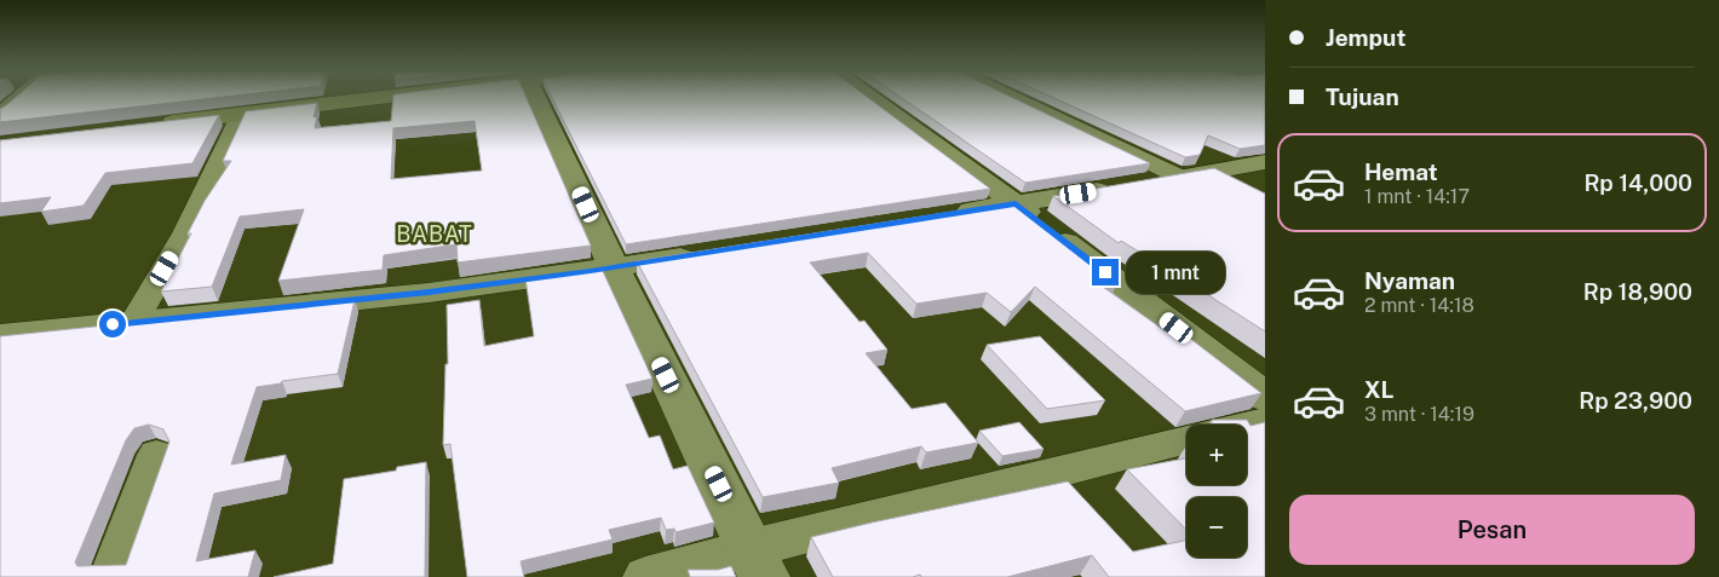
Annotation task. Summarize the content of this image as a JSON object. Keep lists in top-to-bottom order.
{
  "districts": ["BABAT"],
  "page": {
    "banner": ["Jemput", "Tujuan"],
    "list": [
      {
        "name": "Hemat",
        "note": "1 mnt · 14:17",
        "value": "Rp 14,000"
      },
      {
        "name": "Nyaman",
        "note": "2 mnt · 14:18",
        "value": "Rp 18,900"
      },
      {
        "name": "XL",
        "note": "3 mnt · 14:19",
        "value": "Rp 23,900"
      }
    ],
    "bubble": "1 mnt",
    "map_buttons": ["+", "−"],
    "buttons": "Pesan"
  }
}
